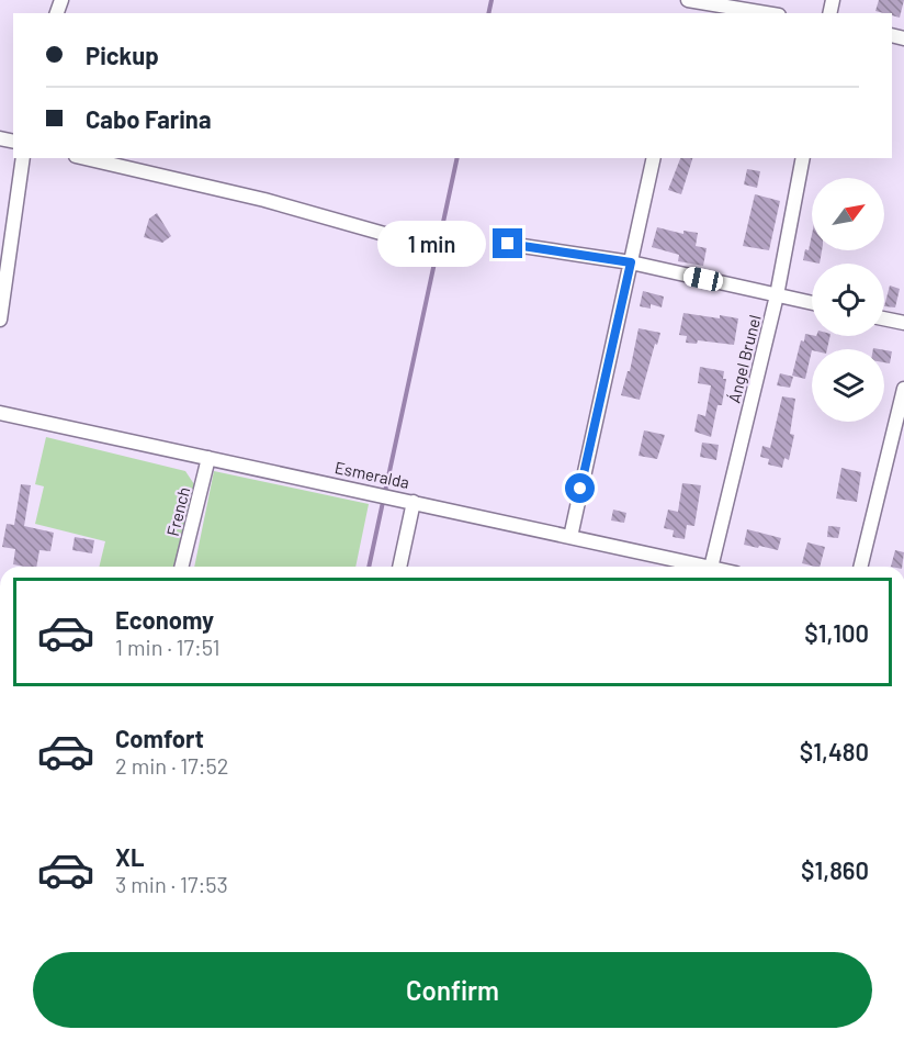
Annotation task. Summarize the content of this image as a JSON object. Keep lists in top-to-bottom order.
{
  "streets": {
    "street": ["Ángel Brunel", "Esmeralda", "French"]
  },
  "crossings": [
    ["Esmeralda", "French"]
  ],
  "north": "top right",
  "page": {
    "banner": ["Pickup", "Cabo Farina"],
    "bubble": "1 min",
    "list": [
      {
        "name": "Economy",
        "note": "1 min · 17:51",
        "value": "$1,100"
      },
      {
        "name": "Comfort",
        "note": "2 min · 17:52",
        "value": "$1,480"
      },
      {
        "name": "XL",
        "note": "3 min · 17:53",
        "value": "$1,860"
      }
    ],
    "buttons": "Confirm"
  }
}
